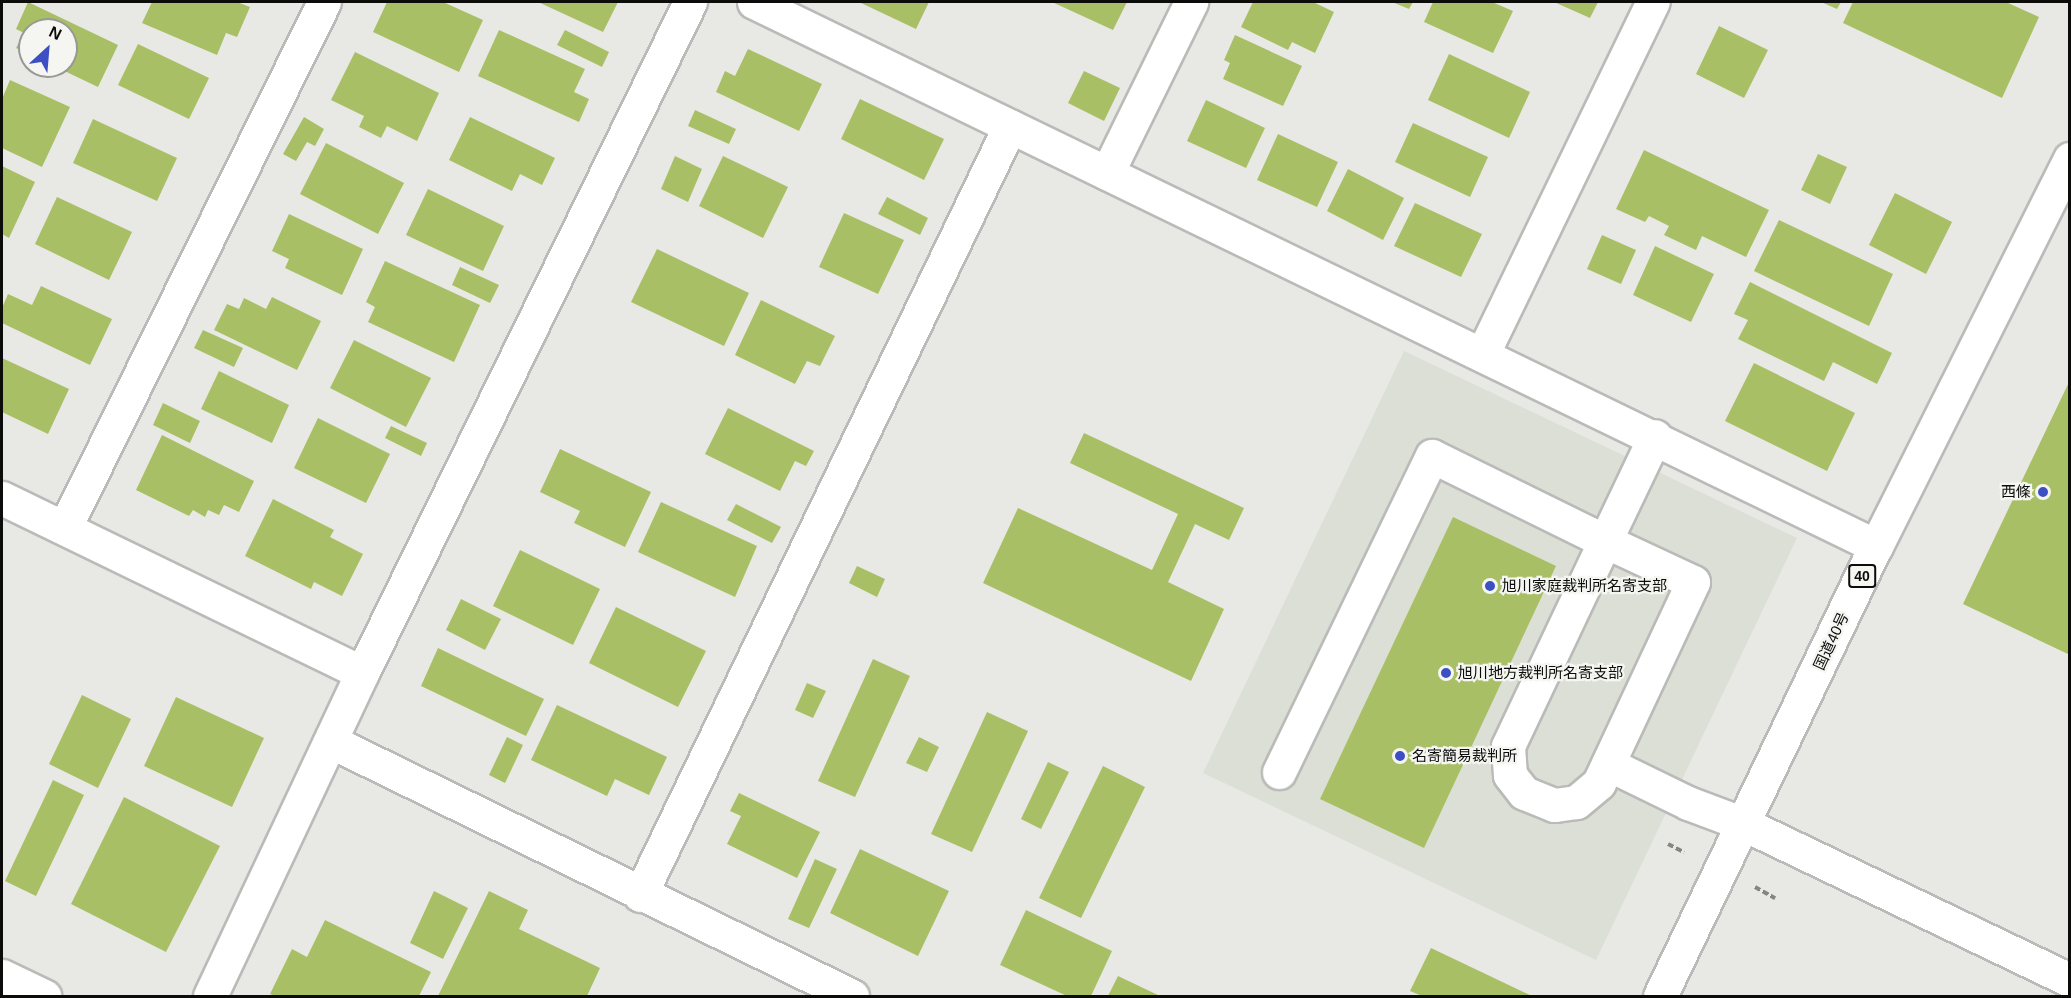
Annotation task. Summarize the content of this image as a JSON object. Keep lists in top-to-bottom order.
{
  "streets": {
    "main road": ["40", "国道40号"]
  },
  "places": [
    "西條",
    "旭川家庭裁判所名寄支部",
    "旭川地方裁判所名寄支部",
    "名寄簡易裁判所"
  ],
  "north": "top right"
}
